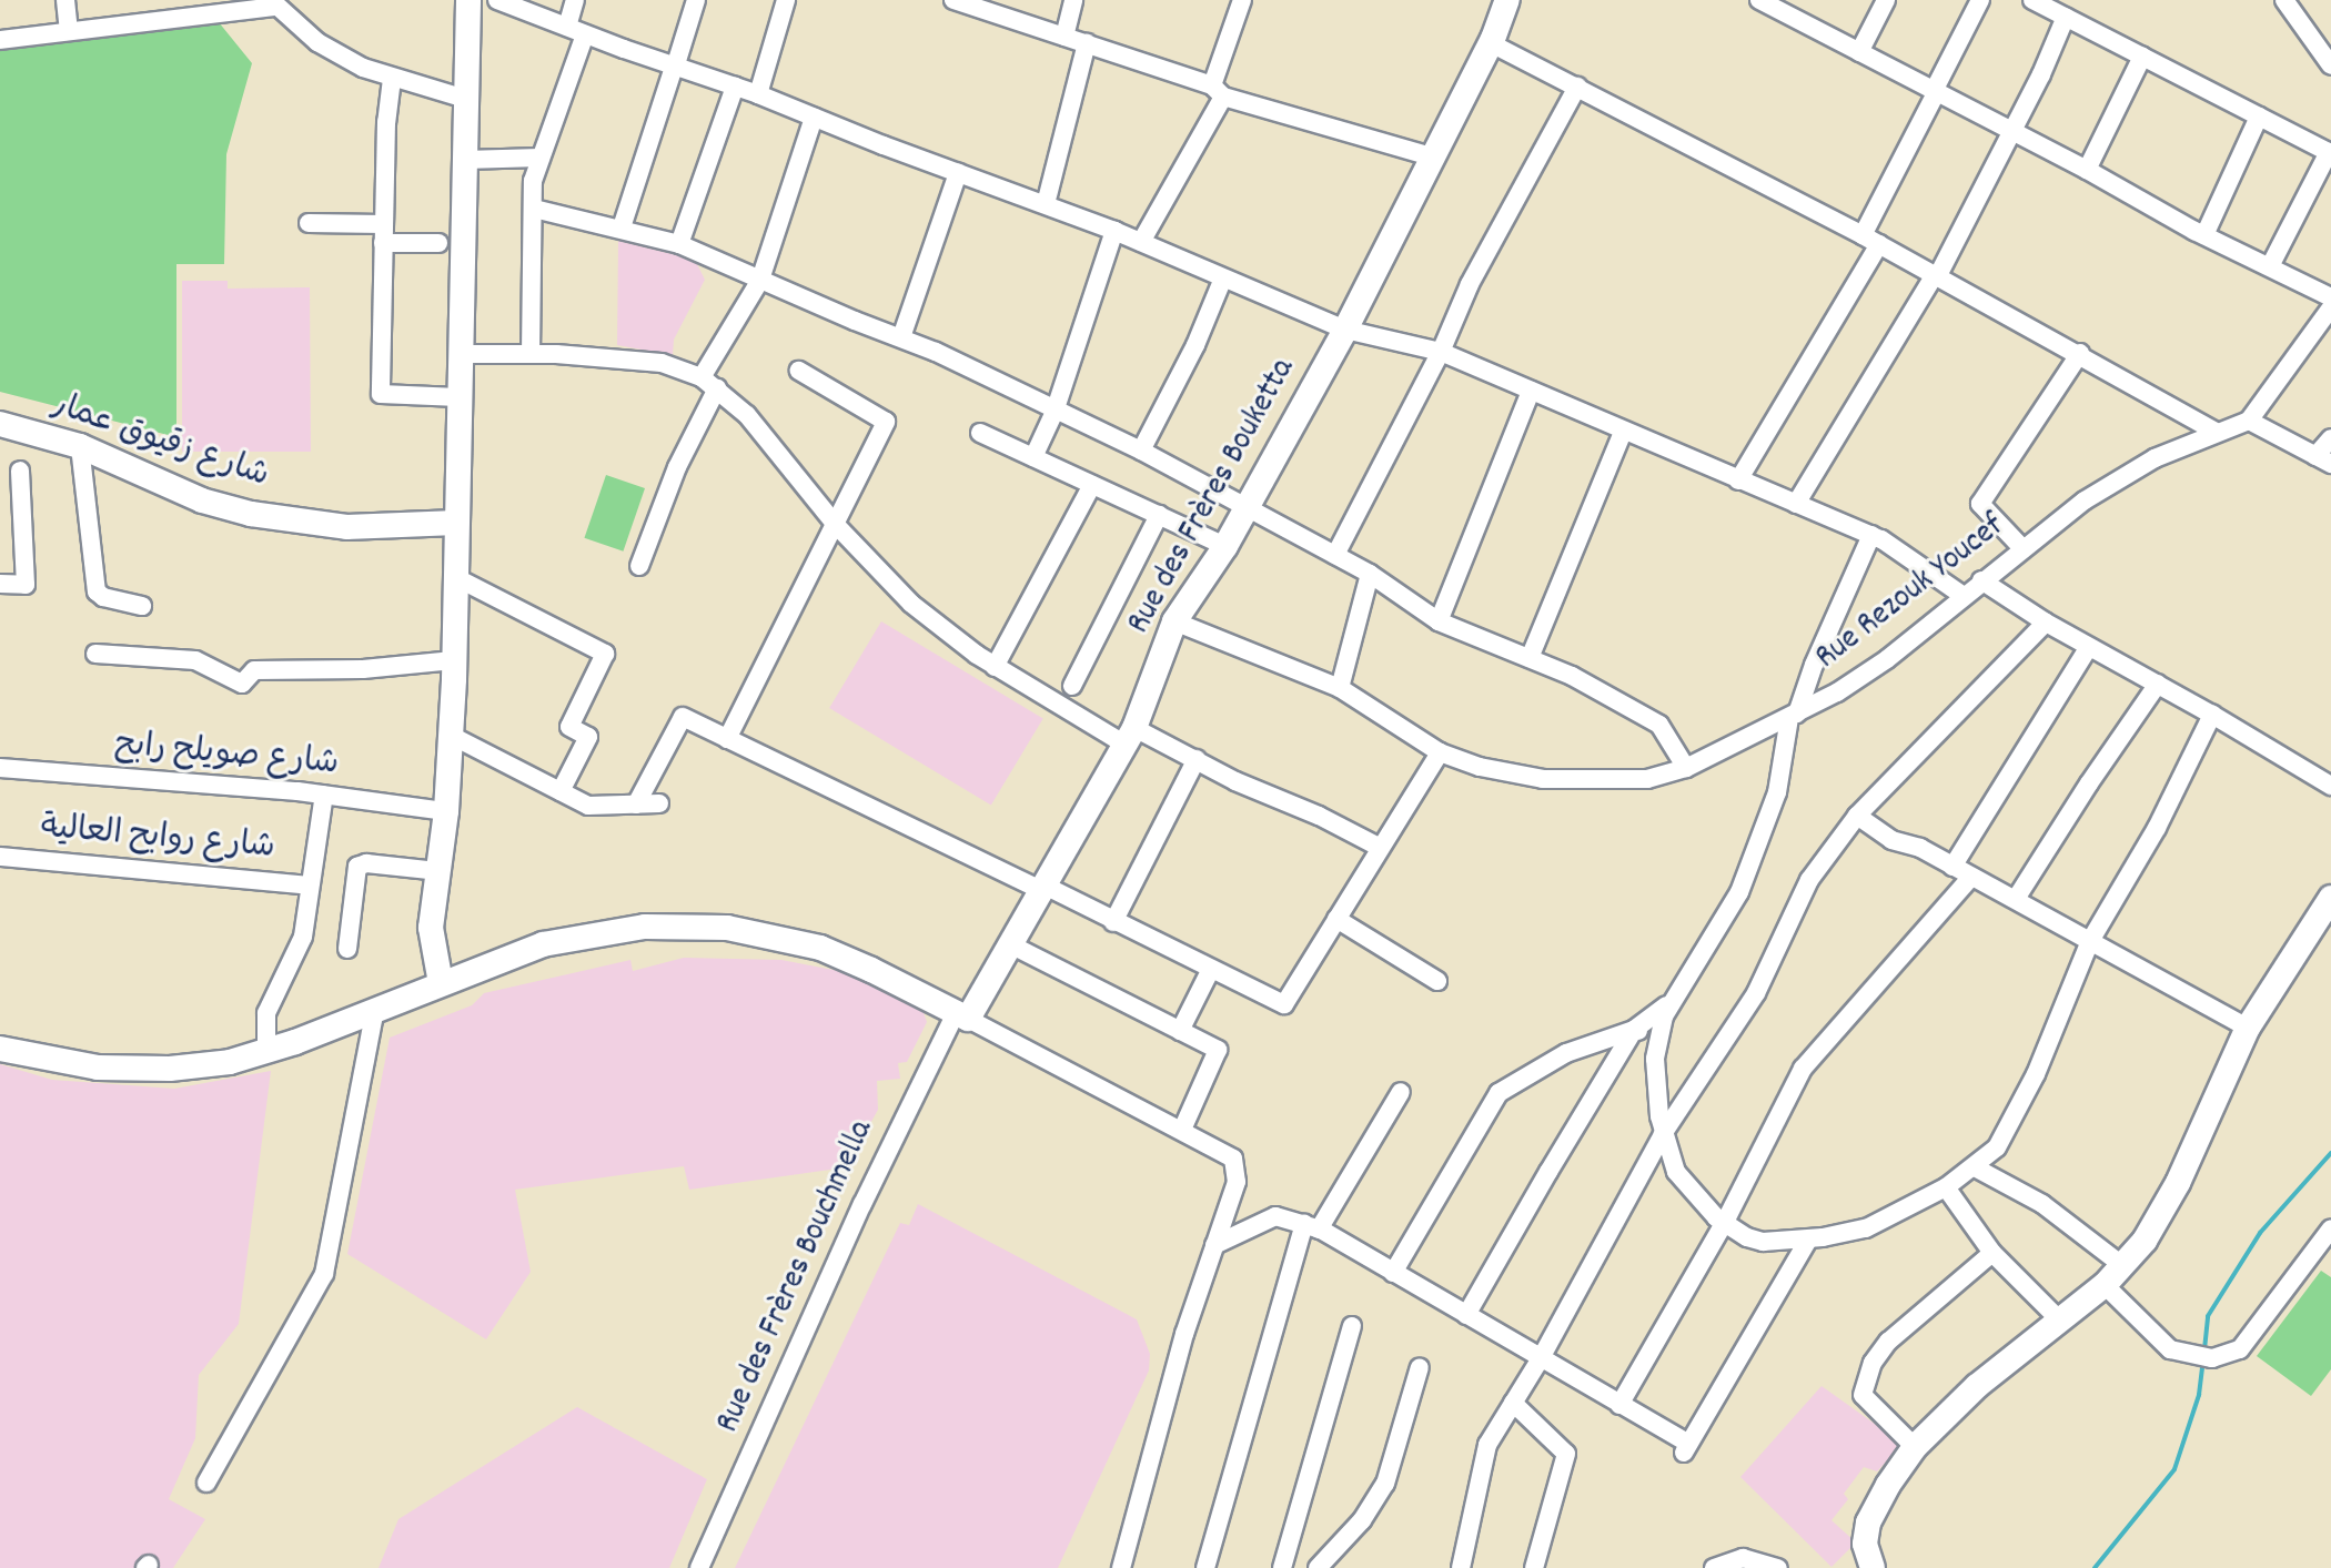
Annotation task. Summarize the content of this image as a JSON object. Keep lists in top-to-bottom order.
{
  "streets": {
    "main road": ["شارع زقيوق عمار", "Rue des Frères Bouketta"],
    "street": [
      "Rue Rezouk Youcef",
      "شارع صويلح رابح",
      "شارع روابح العالية",
      "Rue des Frères Bouchmella"
    ]
  },
  "crossings": [
    ["Rue des Frères Bouketta", "Rue Rezouk Youcef"],
    ["Rue des Frères Bouketta", "Rue des Frères Bouchmella"]
  ]
}
